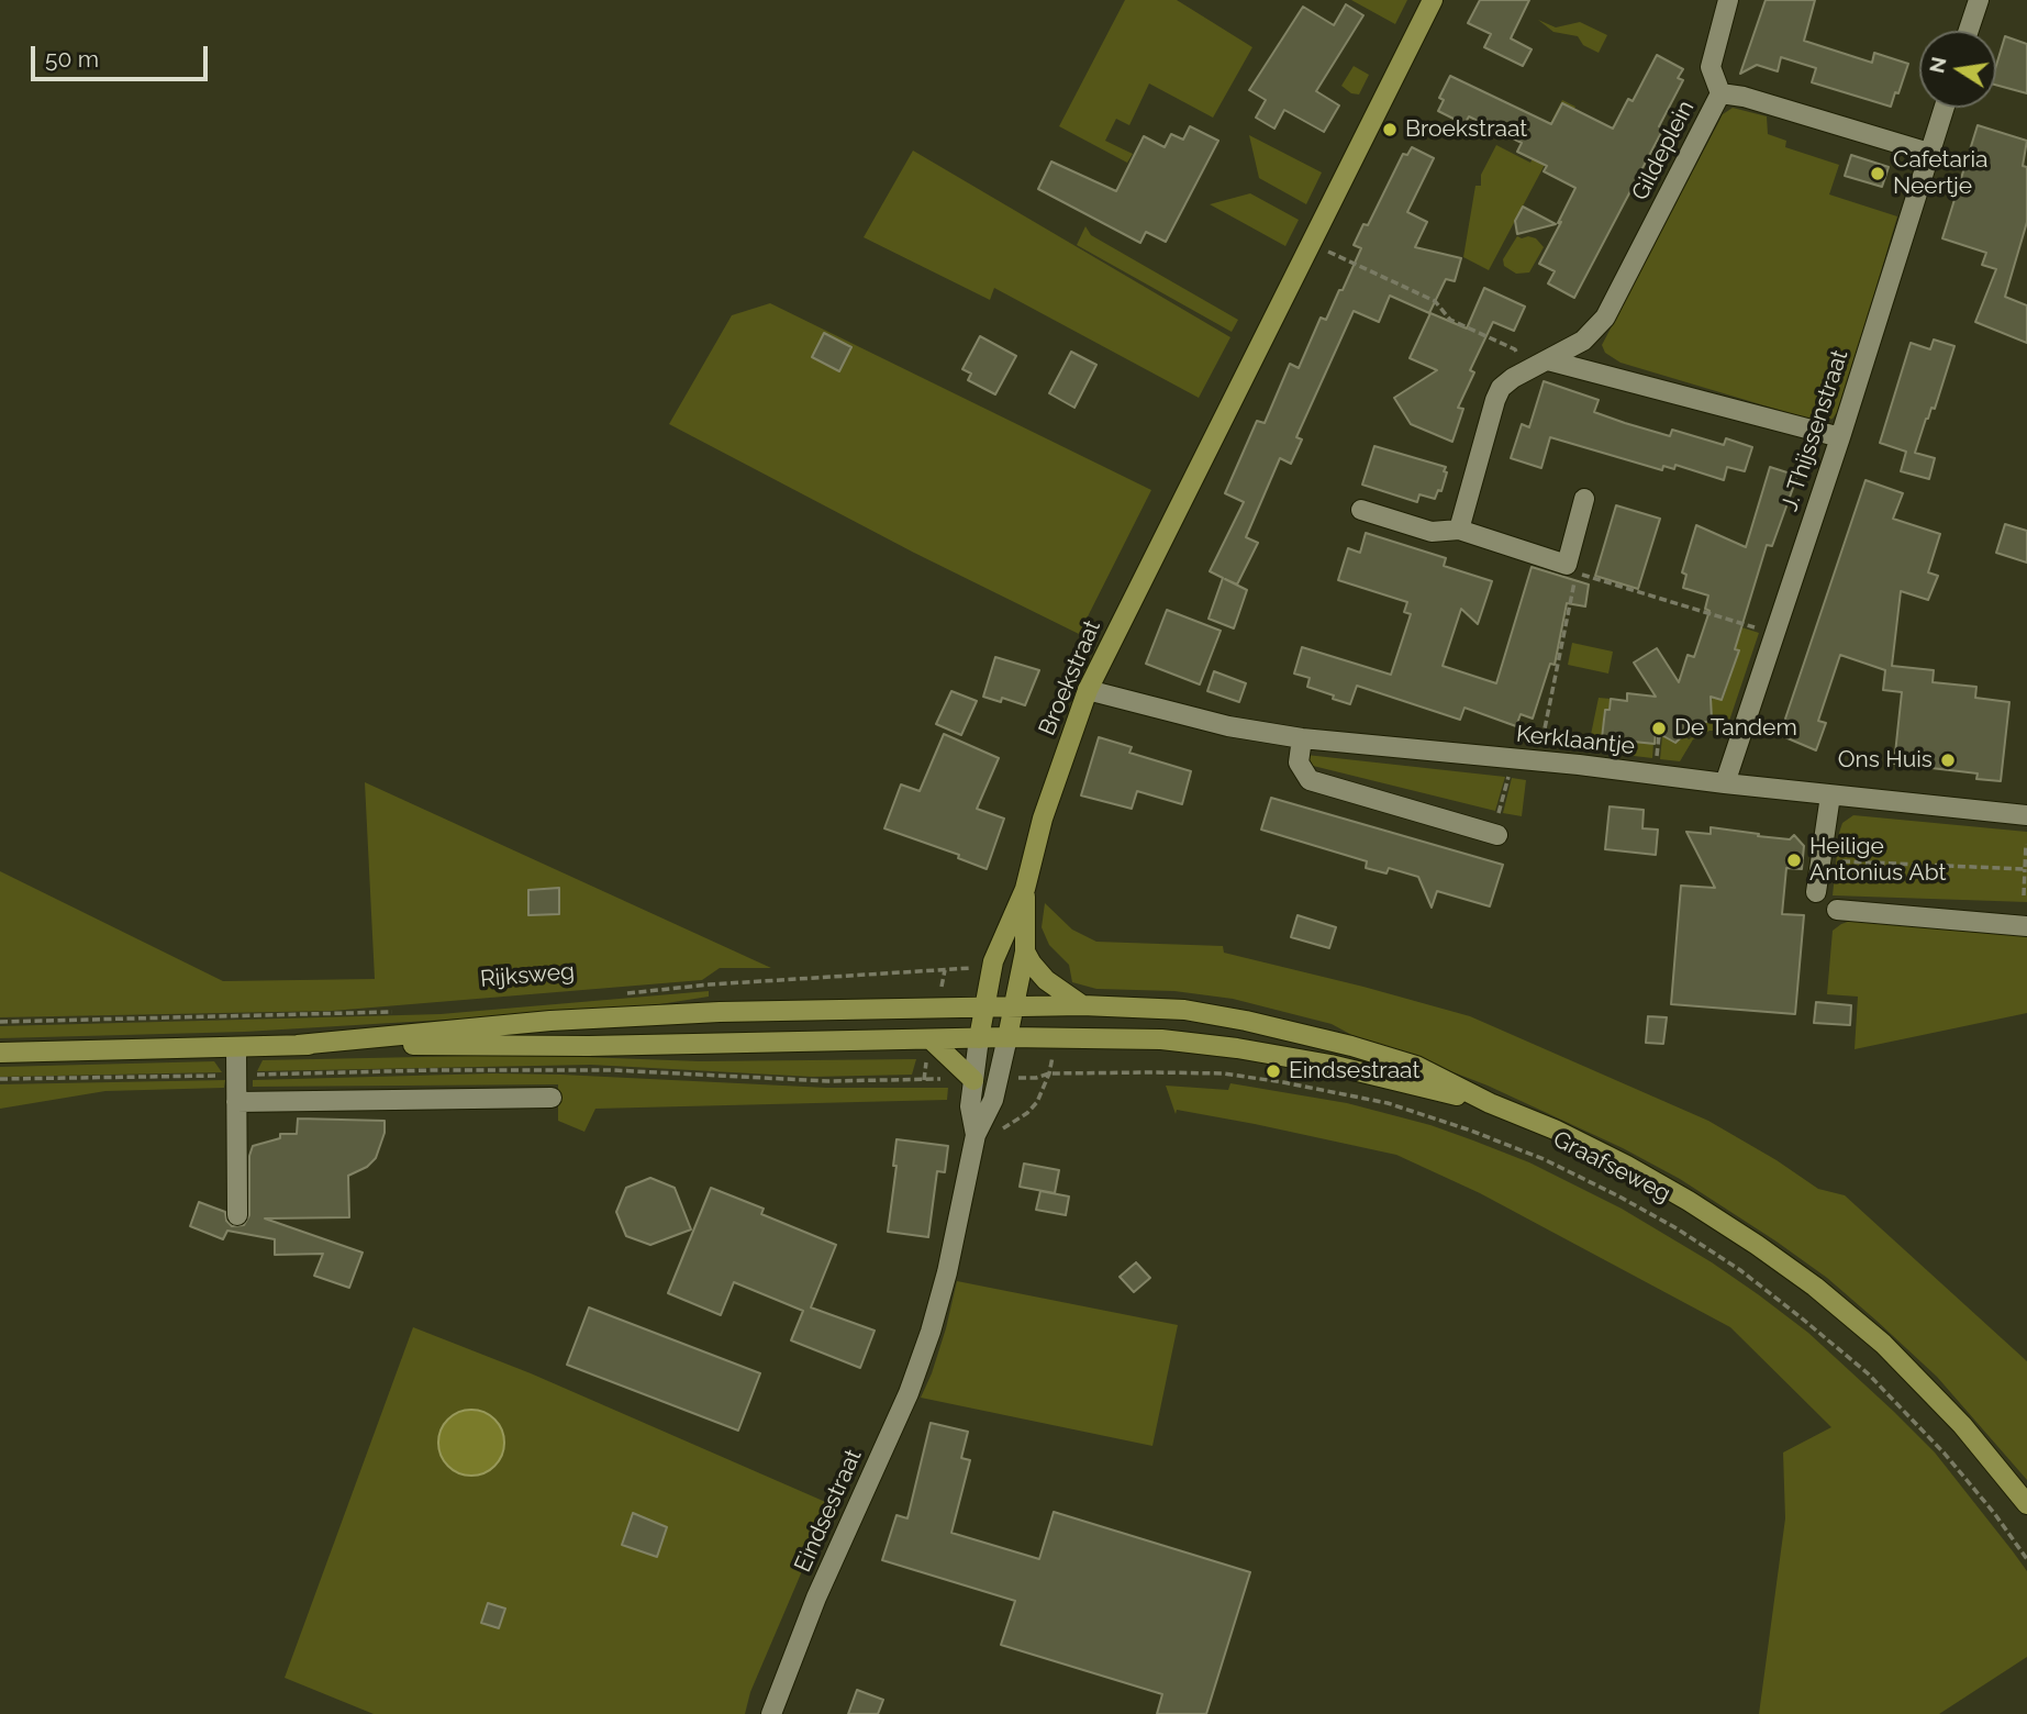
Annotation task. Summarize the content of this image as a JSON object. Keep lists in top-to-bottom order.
{
  "streets": {
    "main road": ["Broekstraat", "Rijksweg", "Graafseweg"],
    "street": [
      "Gildeplein",
      "J. Thijssenstraat",
      "Kerklaantje",
      "Eindsestraat"
    ]
  },
  "crossings": [
    ["Gildeplein", "J. Thijssenstraat"],
    ["J. Thijssenstraat", "Kerklaantje"],
    ["Broekstraat", "Kerklaantje"],
    ["Broekstraat", "Rijksweg"],
    ["Broekstraat", "Graafseweg"],
    ["Broekstraat", "Eindsestraat"],
    ["Rijksweg", "Graafseweg"],
    ["Rijksweg", "Eindsestraat"],
    ["Graafseweg", "Eindsestraat"]
  ],
  "places": [
    "Broekstraat",
    "Cafetaria Neertje",
    "De Tandem",
    "Ons Huis",
    "Heilige Antonius Abt",
    "Eindsestraat"
  ],
  "scale_bar": "50 m",
  "north": "left"
}
